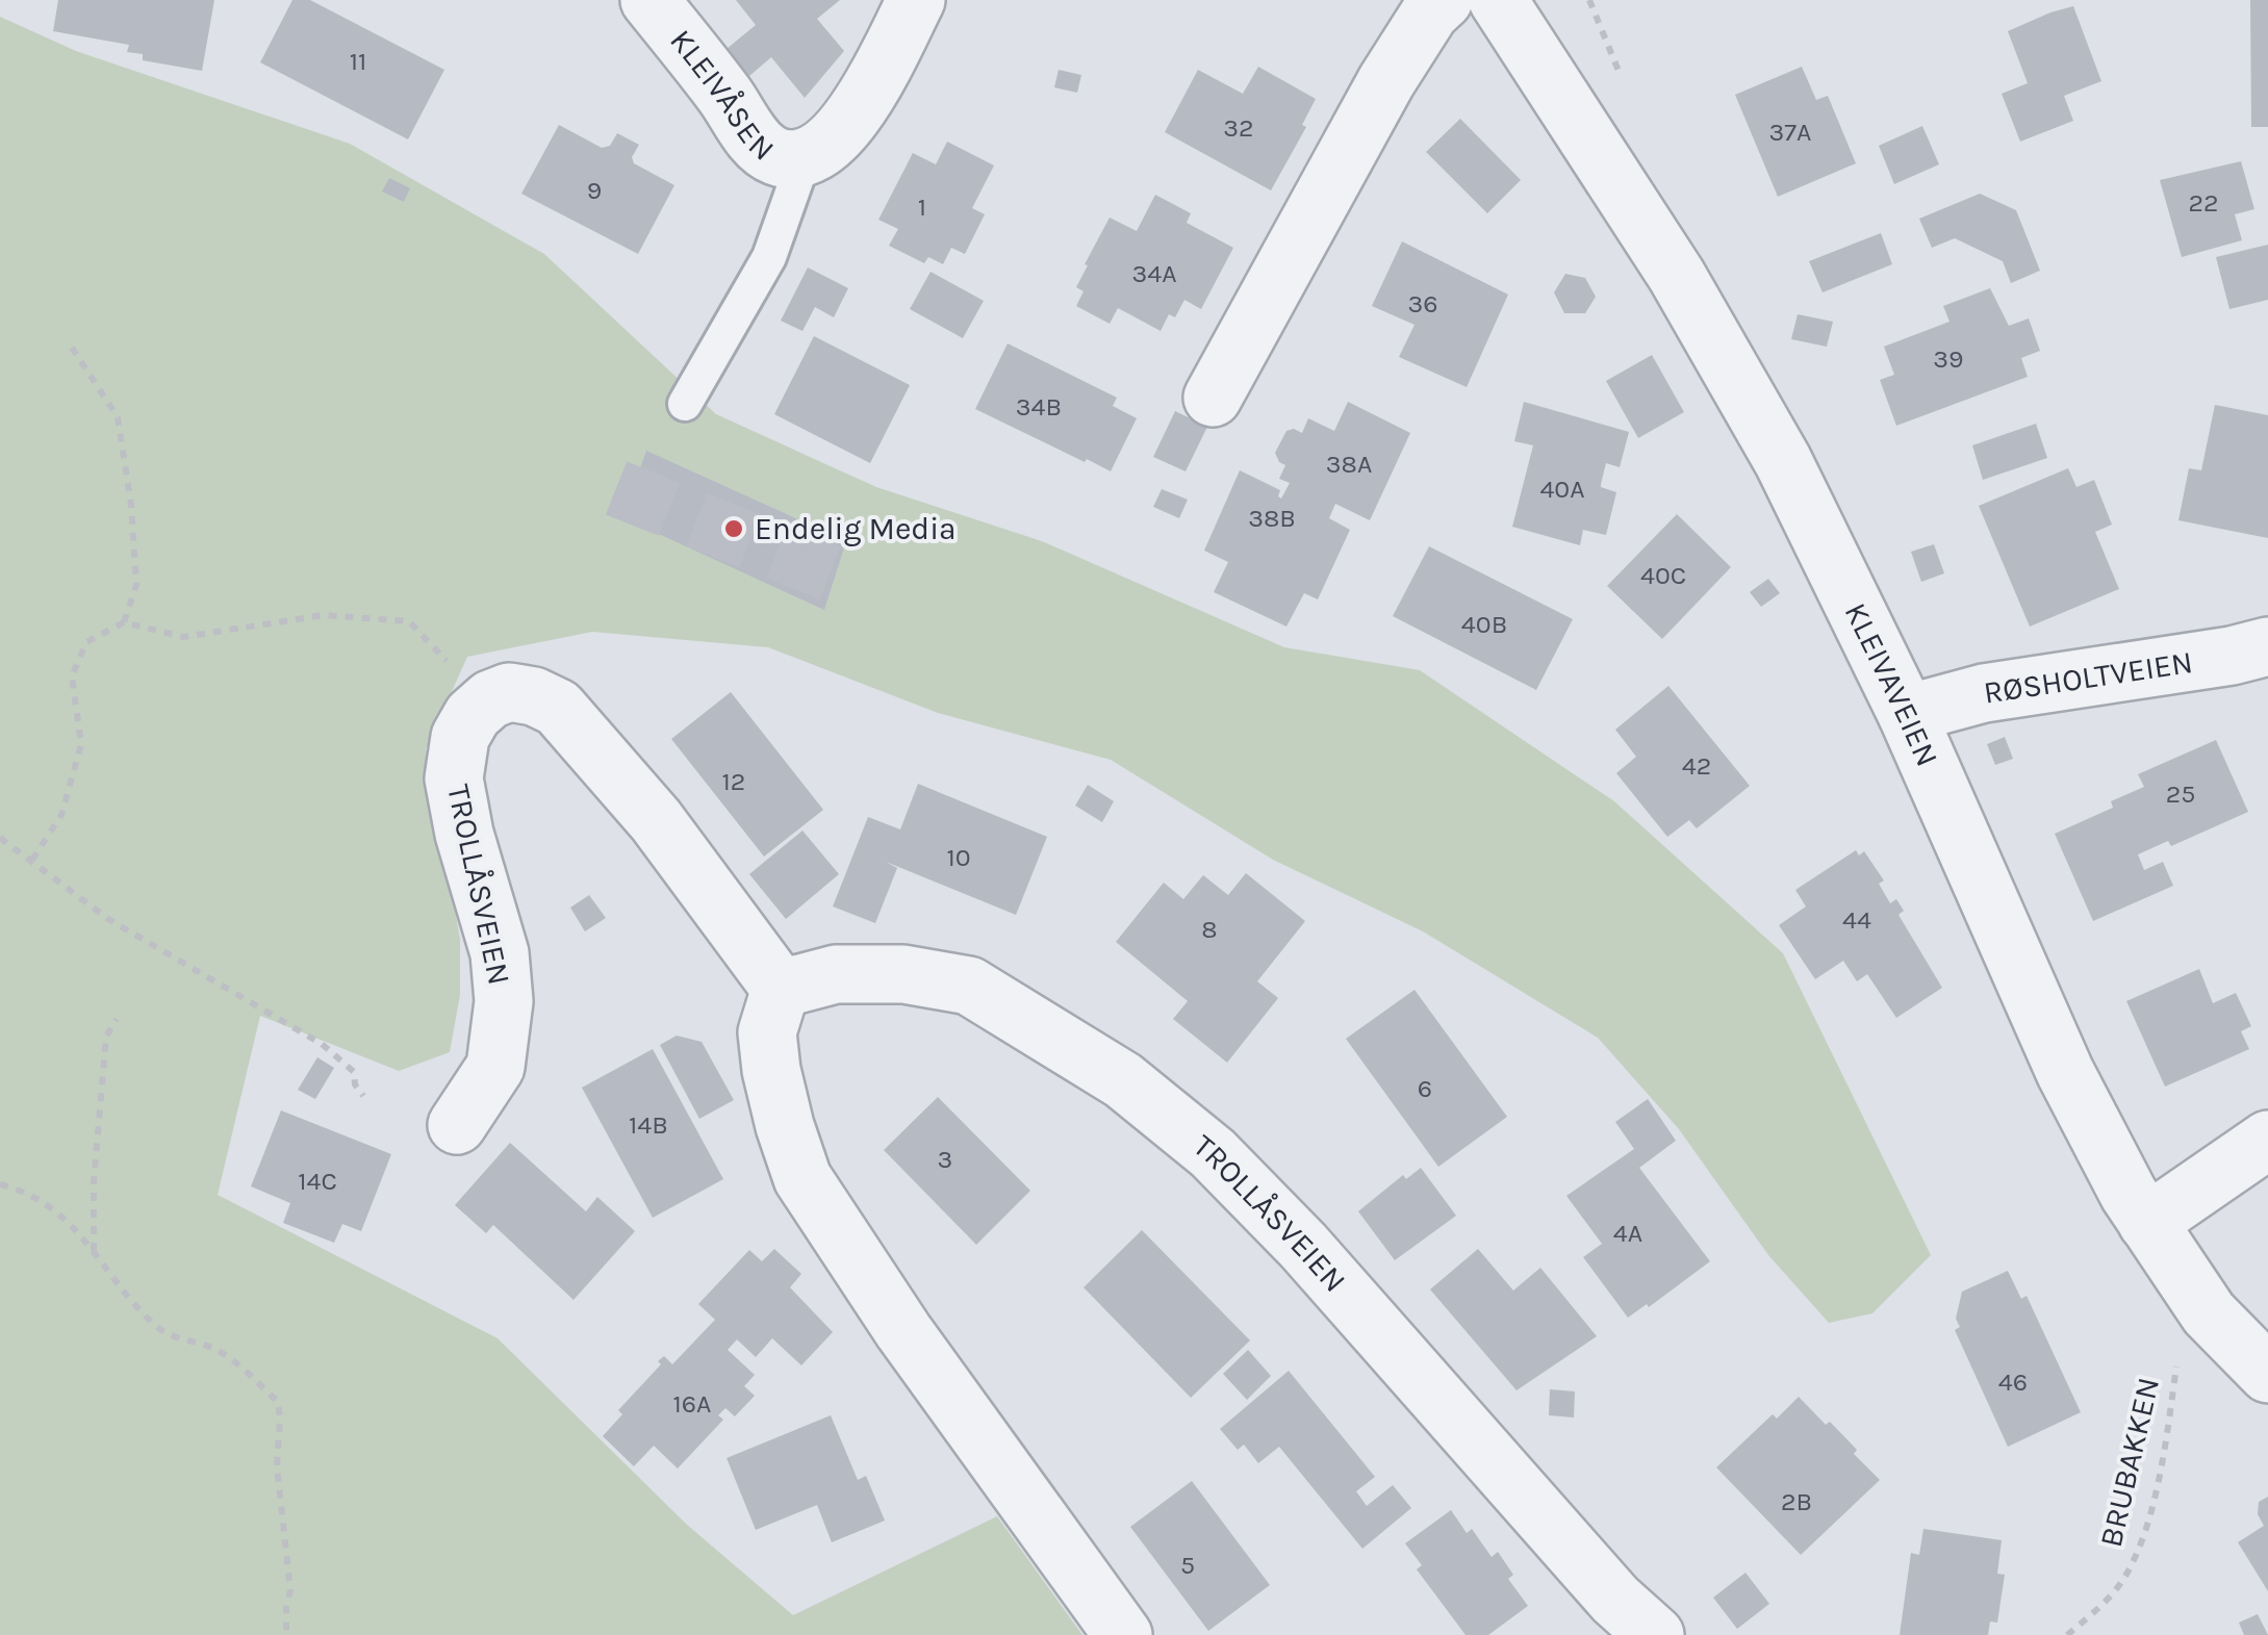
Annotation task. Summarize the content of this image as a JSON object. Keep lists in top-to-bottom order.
{
  "streets": {
    "street": [
      "KLEIVÅSEN",
      "RØSHOLTVEIEN",
      "KLEIVAVEIEN",
      "TROLLÅSVEIEN"
    ],
    "path": ["BRUBAKKEN"]
  },
  "crossings": [
    ["RØSHOLTVEIEN", "KLEIVAVEIEN"]
  ],
  "places": ["Endelig Media"],
  "house_numbers": [
    "11",
    "32",
    "37A",
    "9",
    "22",
    "1",
    "34A",
    "36",
    "39",
    "34B",
    "38A",
    "40A",
    "38B",
    "40C",
    "40B",
    "42",
    "12",
    "25",
    "10",
    "44",
    "8",
    "6",
    "14B",
    "3",
    "14C",
    "4A",
    "46",
    "16A",
    "2B",
    "5"
  ]
}
